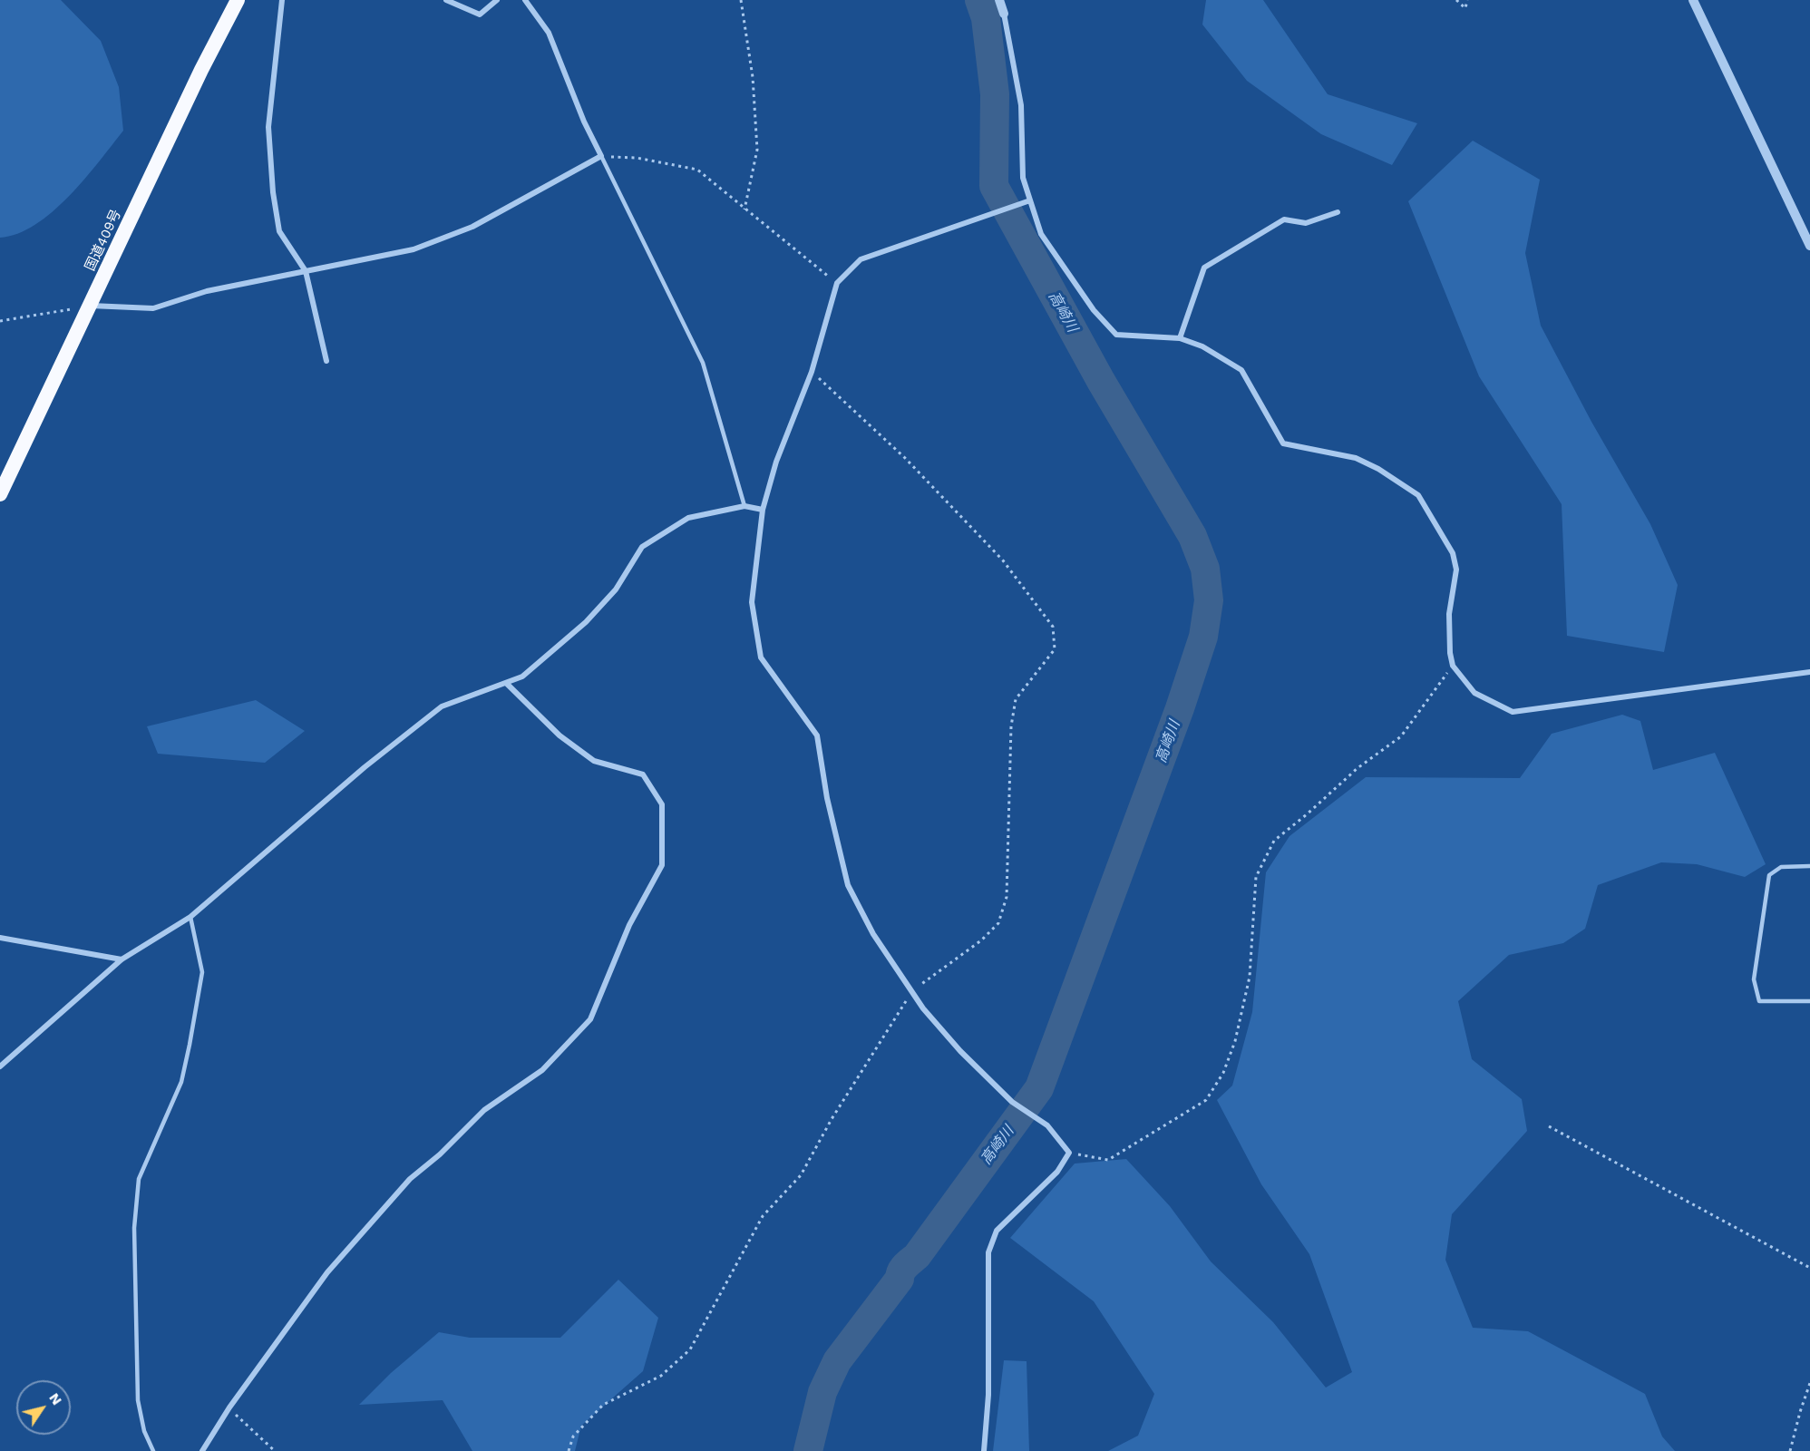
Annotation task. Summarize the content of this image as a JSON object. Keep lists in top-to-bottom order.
{
  "streets": {
    "highway": ["国道409号"]
  },
  "water": ["高崎川"],
  "north": "top right"
}
